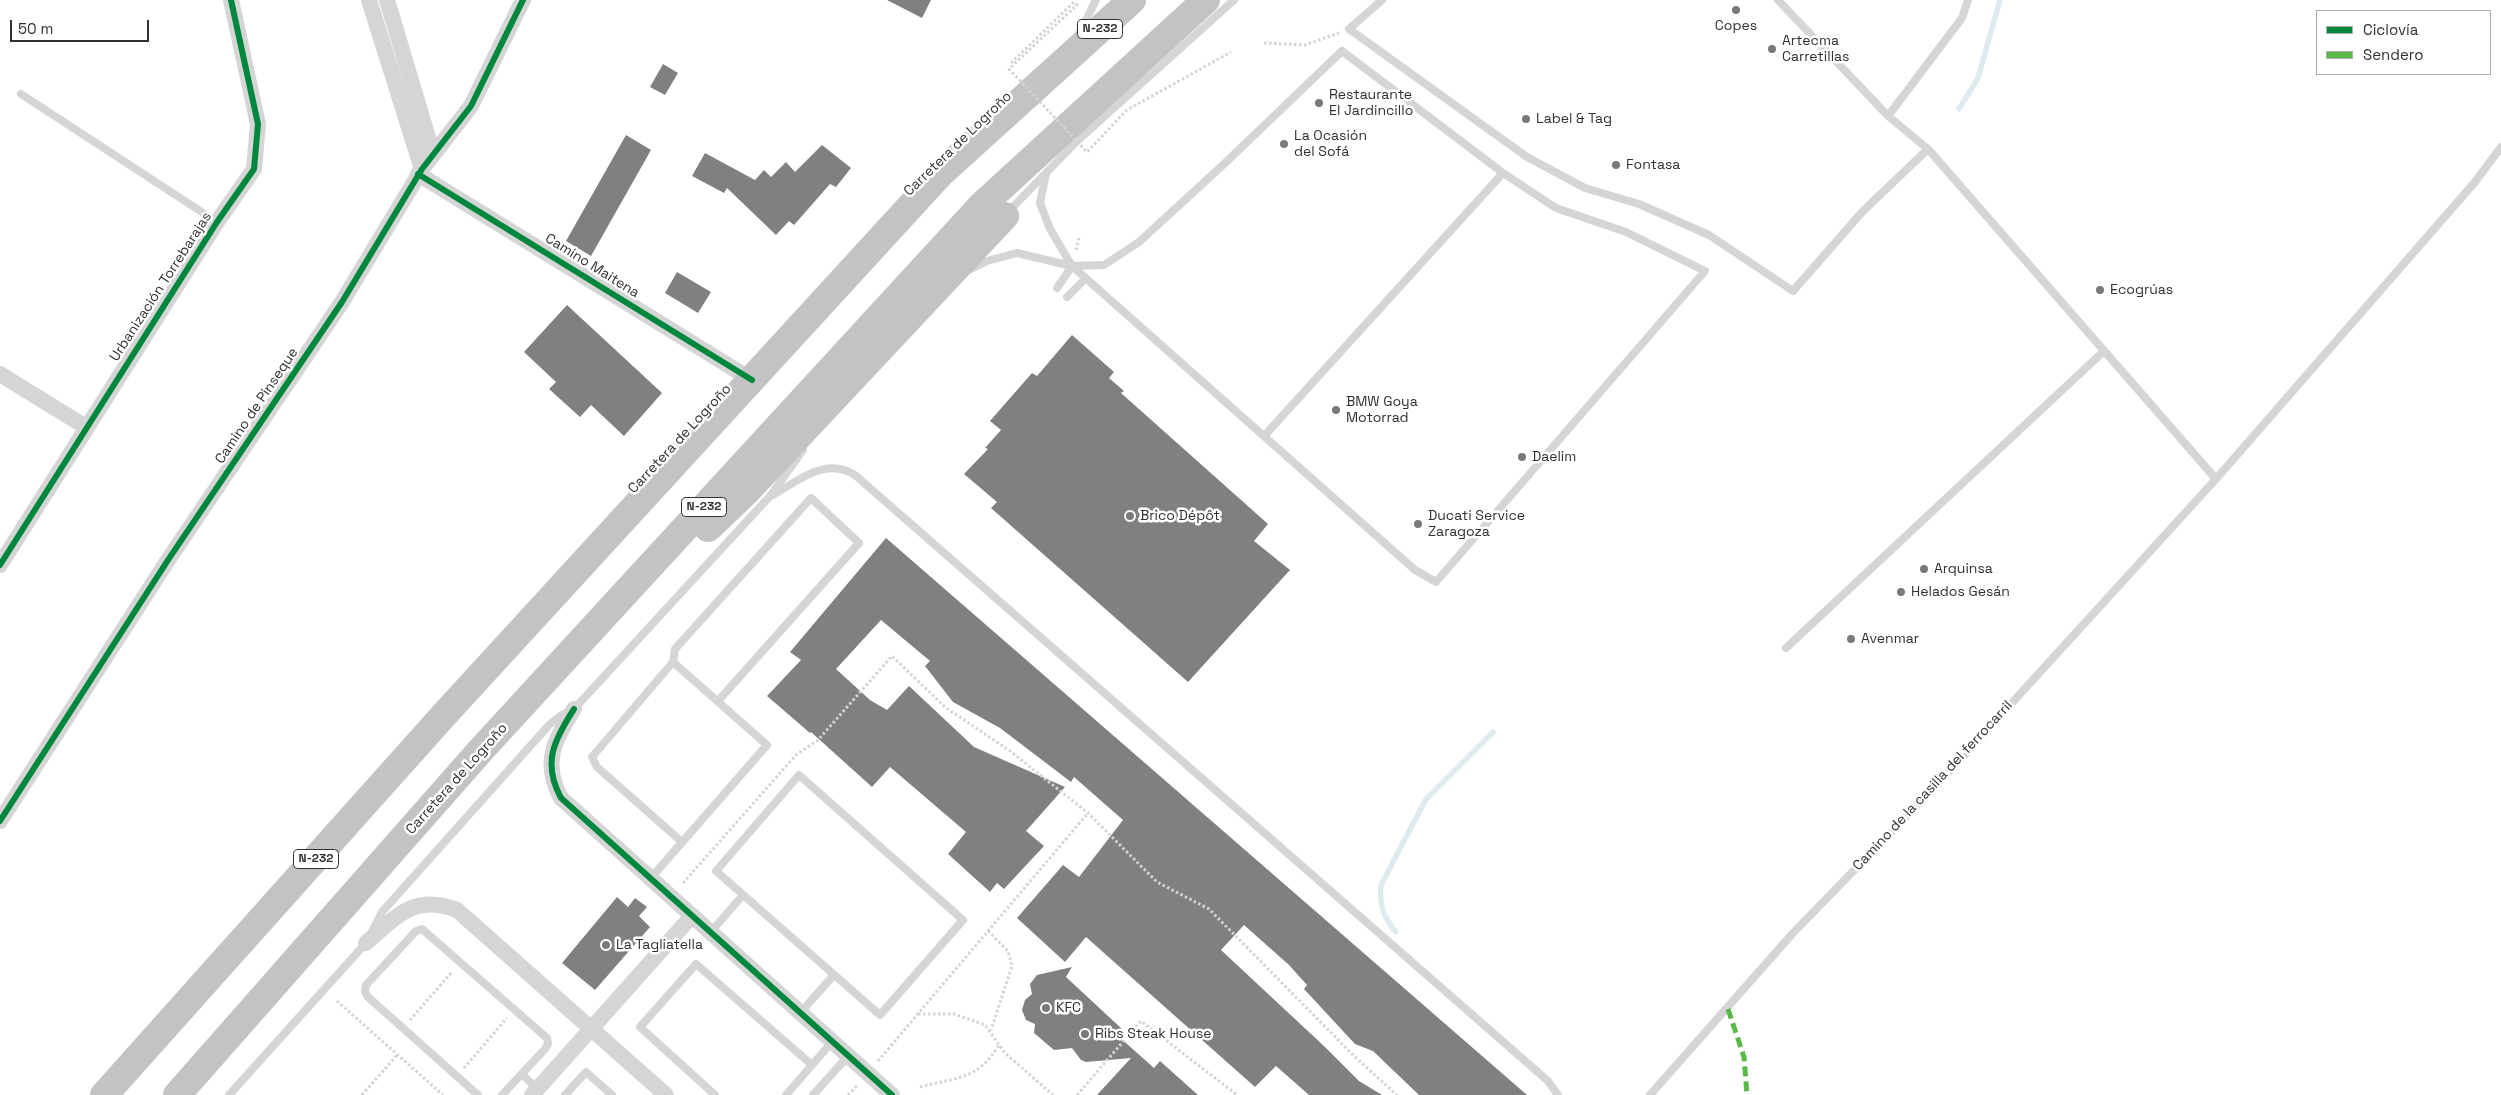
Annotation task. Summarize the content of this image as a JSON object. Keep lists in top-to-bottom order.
{
  "streets": {
    "highway": ["N-232", "Carretera de Logroño"],
    "street": ["Camino Maitena", "Urbanización Torrebarajas", "Camino de Pinseque"],
    "lane": ["Camino de la casilla del ferrocarril"]
  },
  "crossings": [
    ["Carretera de Logroño", "Camino Maitena"],
    ["Camino Maitena", "Camino de Pinseque"]
  ],
  "places": [
    "Copes",
    "Artecma Carretillas",
    "Restaurante El Jardincillo",
    "Label & Tag",
    "La Ocasión del Sofá",
    "Fontasa",
    "Ecogrúas",
    "BMW Goya Motorrad",
    "Daelim",
    "Brico Dépôt",
    "Ducati Service Zaragoza",
    "Arquinsa",
    "Helados Gesán",
    "Avenmar",
    "La Tagliatella",
    "KFC",
    "Ribs Steak House"
  ],
  "legend": ["Ciclovía", "Sendero"],
  "scale_bar": "50 m"
}
